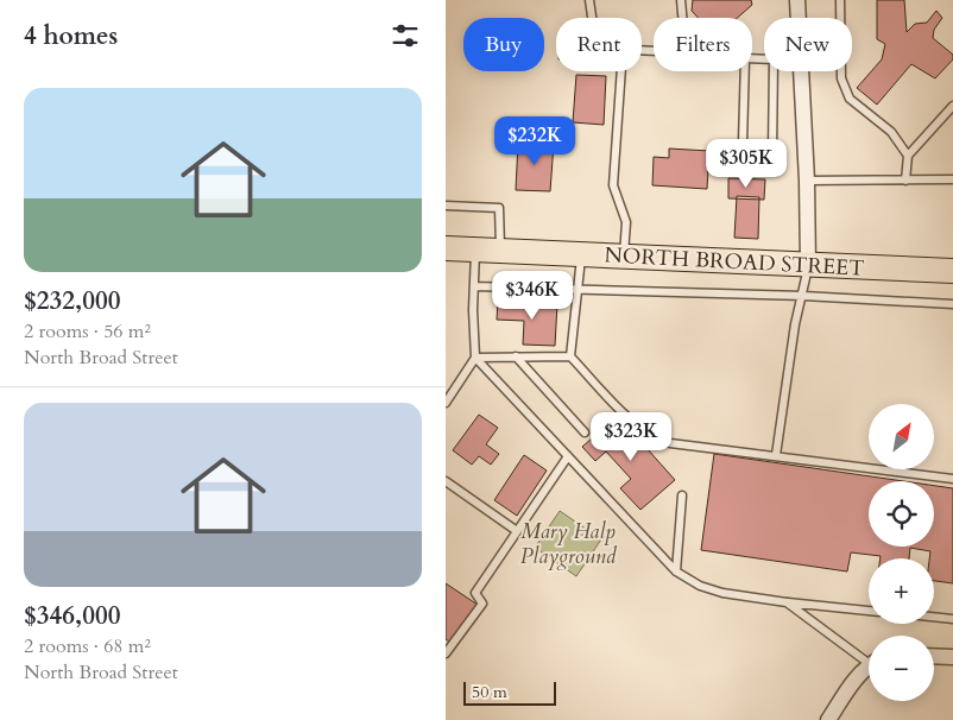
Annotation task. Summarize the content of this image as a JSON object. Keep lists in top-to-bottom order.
{
  "streets": {
    "main road": ["NORTH BROAD STREET"]
  },
  "parks": ["Mary Halp Playground"],
  "scale_bar": "50 m",
  "north": "top right",
  "page": {
    "heading": "4 homes",
    "chip": [
      "Buy",
      "Rent",
      "Filters",
      "New"
    ],
    "list": [
      {
        "name": "$232,000",
        "note": "2 rooms · 56 m² · North Broad Street"
      },
      {
        "name": "$346,000",
        "note": "2 rooms · 68 m² · North Broad Street"
      }
    ],
    "price": [
      "$232K",
      "$305K",
      "$346K",
      "$323K"
    ],
    "map_buttons": ["+", "−"],
    "scale": "50 m"
  }
}
